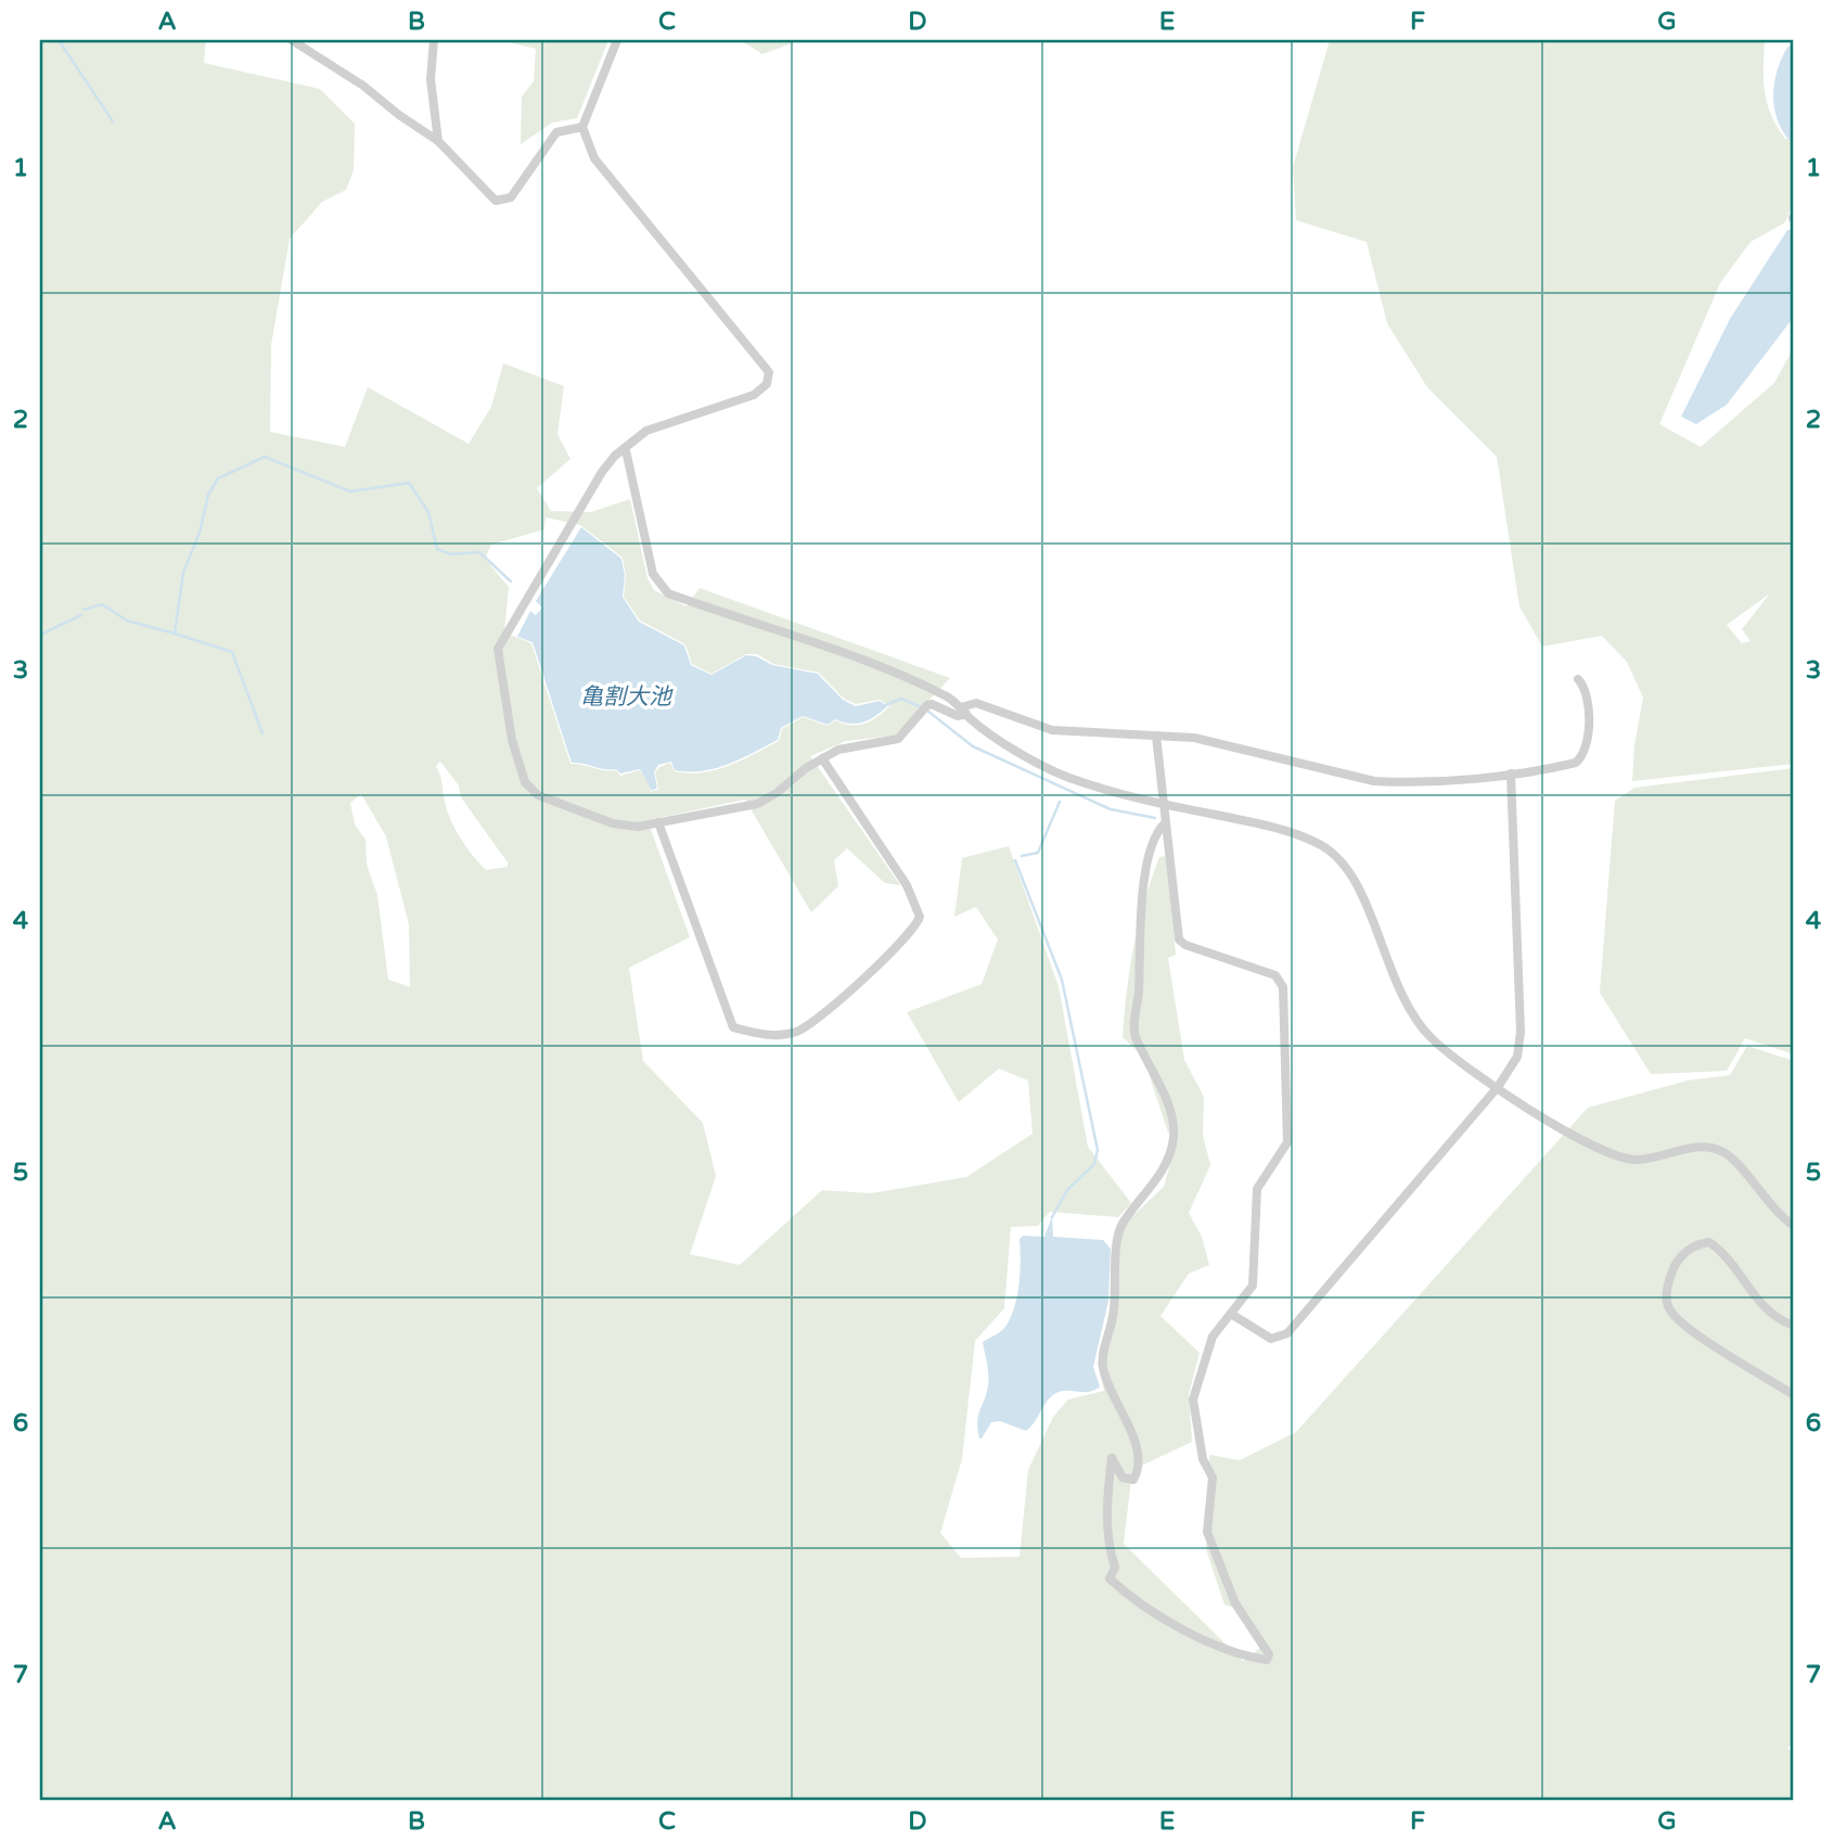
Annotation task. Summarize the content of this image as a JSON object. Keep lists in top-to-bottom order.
{
  "water": ["亀割大池"],
  "grid": {
    "columns": [
      "A",
      "B",
      "C",
      "D",
      "E",
      "F",
      "G"
    ],
    "rows": [
      "1",
      "2",
      "3",
      "4",
      "5",
      "6",
      "7"
    ]
  }
}
